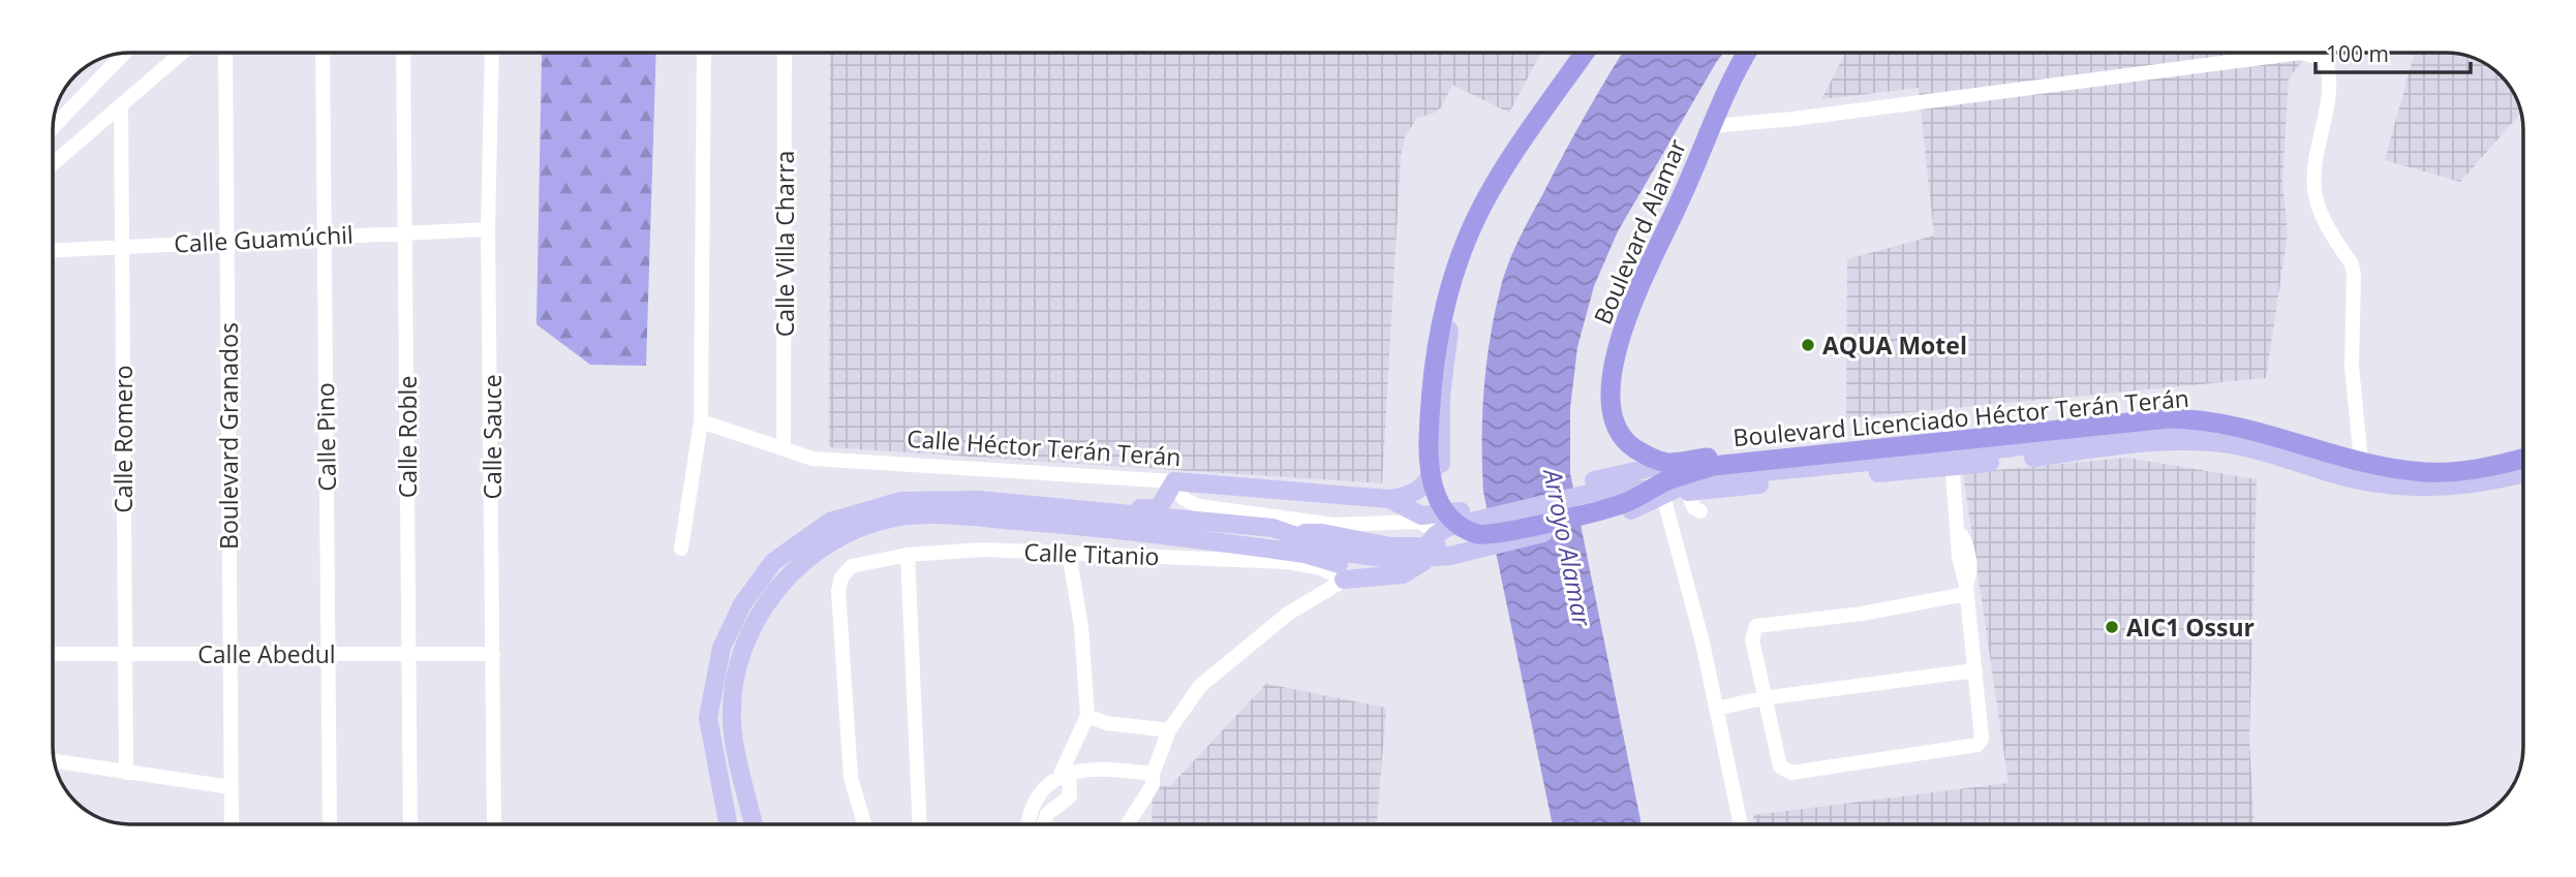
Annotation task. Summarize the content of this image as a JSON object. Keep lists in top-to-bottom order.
{
  "streets": {
    "highway": ["Boulevard Alamar", "Boulevard Licenciado Héctor Terán Terán"],
    "main road": ["Calle Héctor Terán Terán"],
    "street": [
      "Calle Guamúchil",
      "Calle Villa Charra",
      "Boulevard Granados",
      "Calle Pino",
      "Calle Roble",
      "Calle Sauce",
      "Calle Romero",
      "Calle Titanio",
      "Calle Abedul"
    ]
  },
  "crossings": [
    ["Boulevard Alamar", "Boulevard Licenciado Héctor Terán Terán"],
    ["Calle Guamúchil", "Boulevard Granados"],
    ["Calle Guamúchil", "Calle Pino"],
    ["Calle Guamúchil", "Calle Roble"],
    ["Calle Guamúchil", "Calle Sauce"],
    ["Calle Guamúchil", "Calle Romero"],
    ["Calle Villa Charra", "Calle Héctor Terán Terán"],
    ["Boulevard Licenciado Héctor Terán Terán", "Calle Héctor Terán Terán"],
    ["Boulevard Granados", "Calle Abedul"],
    ["Calle Pino", "Calle Abedul"],
    ["Calle Roble", "Calle Abedul"],
    ["Calle Sauce", "Calle Abedul"],
    ["Calle Romero", "Calle Abedul"]
  ],
  "water": ["Arroyo Alamar"],
  "places": ["AQUA Motel", "AIC1 Ossur"],
  "scale_bar": "100 m"
}
